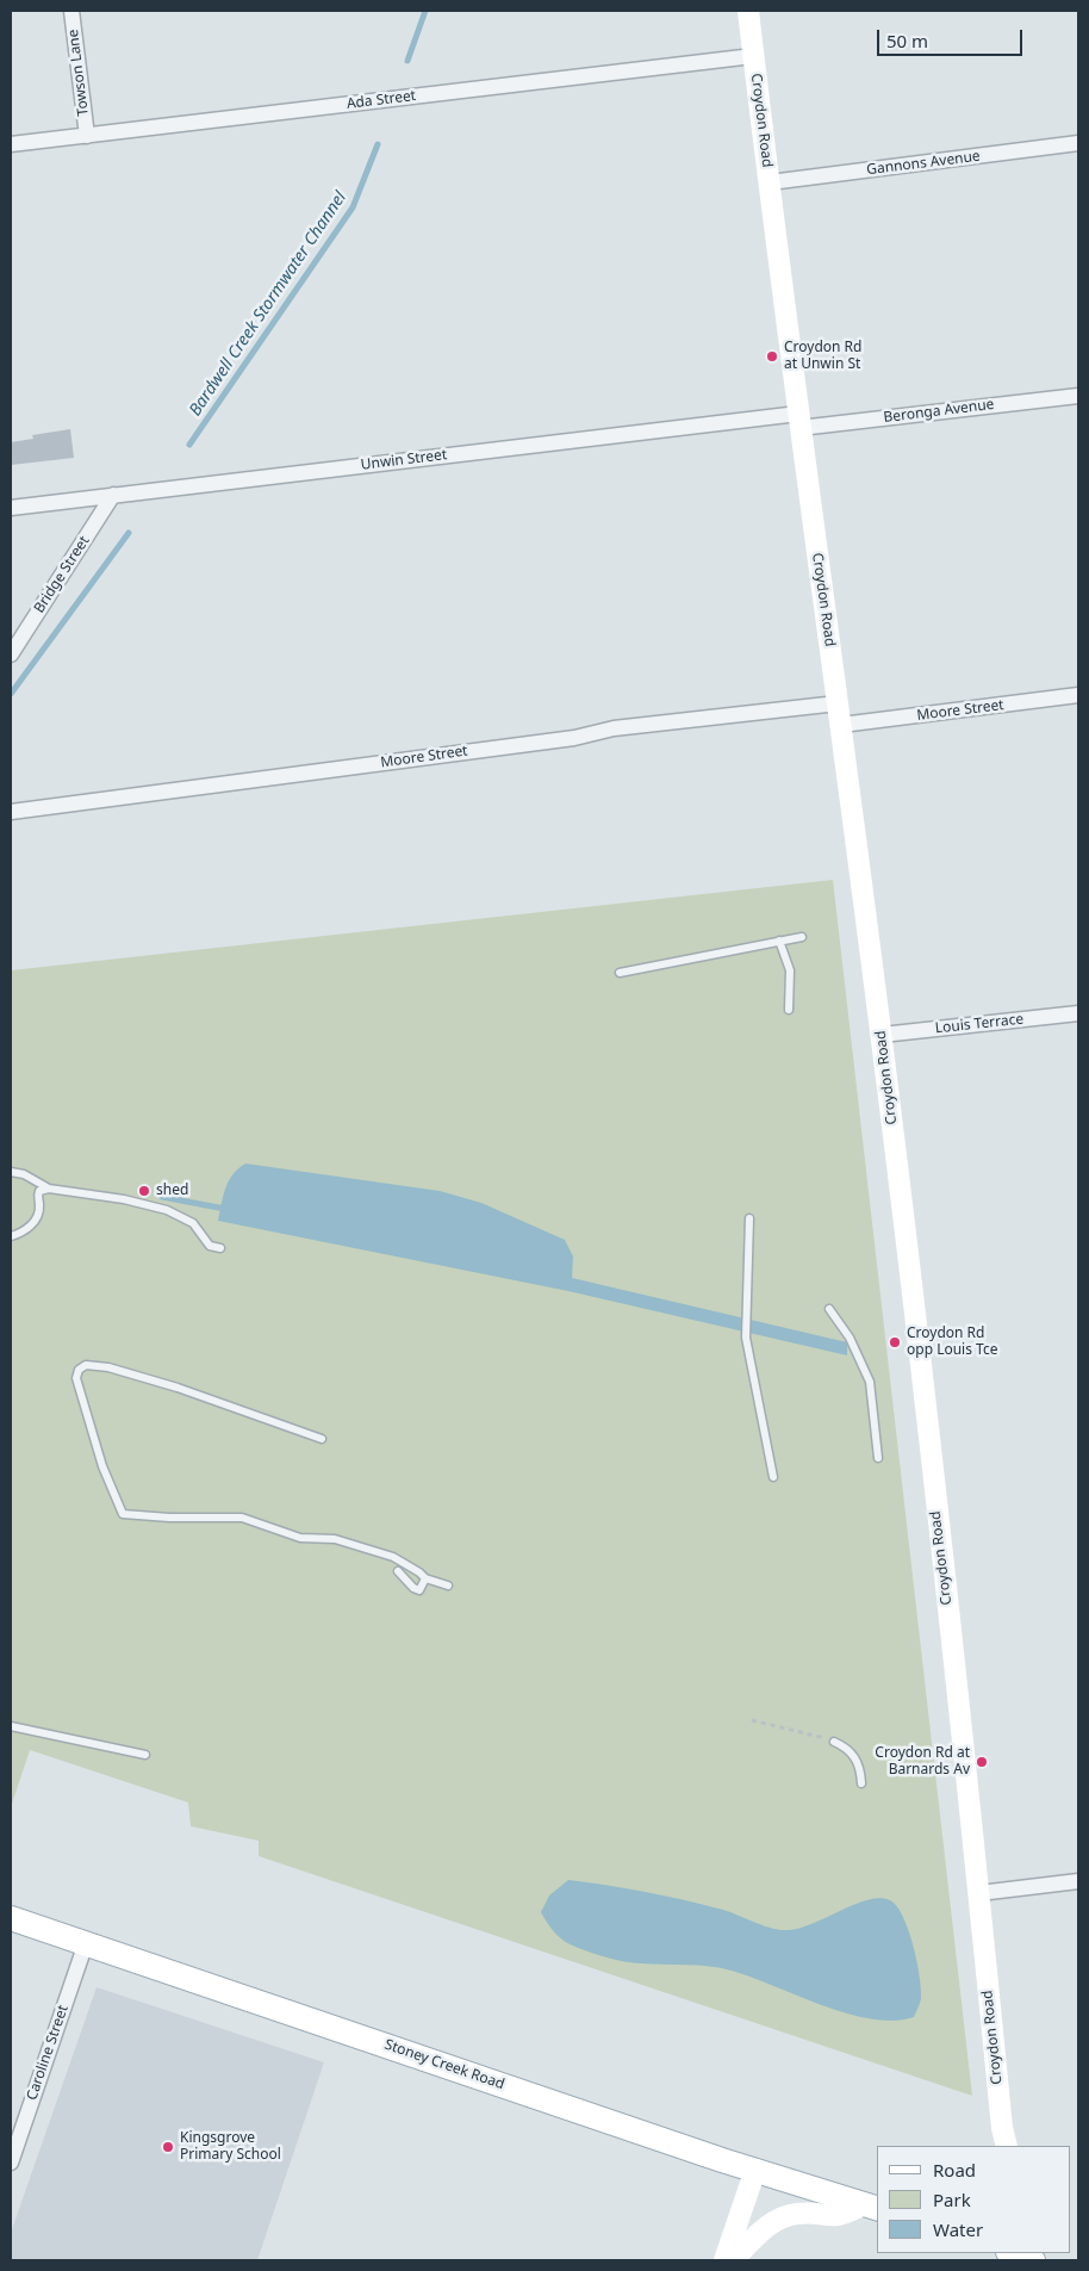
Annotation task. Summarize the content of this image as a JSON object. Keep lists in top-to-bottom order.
{
  "streets": {
    "main road": ["Croydon Road", "Stoney Creek Road"],
    "street": [
      "Towson Lane",
      "Ada Street",
      "Gannons Avenue",
      "Beronga Avenue",
      "Unwin Street",
      "Bridge Street",
      "Moore Street",
      "Louis Terrace",
      "Caroline Street"
    ]
  },
  "crossings": [
    ["Towson Lane", "Ada Street"],
    ["Ada Street", "Croydon Road"],
    ["Croydon Road", "Gannons Avenue"],
    ["Croydon Road", "Beronga Avenue"],
    ["Croydon Road", "Unwin Street"],
    ["Croydon Road", "Moore Street"],
    ["Croydon Road", "Louis Terrace"],
    ["Beronga Avenue", "Unwin Street"],
    ["Unwin Street", "Bridge Street"],
    ["Caroline Street", "Stoney Creek Road"]
  ],
  "water": ["Bardwell Creek Stormwater Channel"],
  "places": [
    "Croydon Rd at Unwin St",
    "shed",
    "Croydon Rd opp Louis Tce",
    "Croydon Rd at Barnards Av",
    "Kingsgrove Primary School"
  ],
  "legend": ["Road", "Park", "Water"],
  "scale_bar": "50 m"
}
